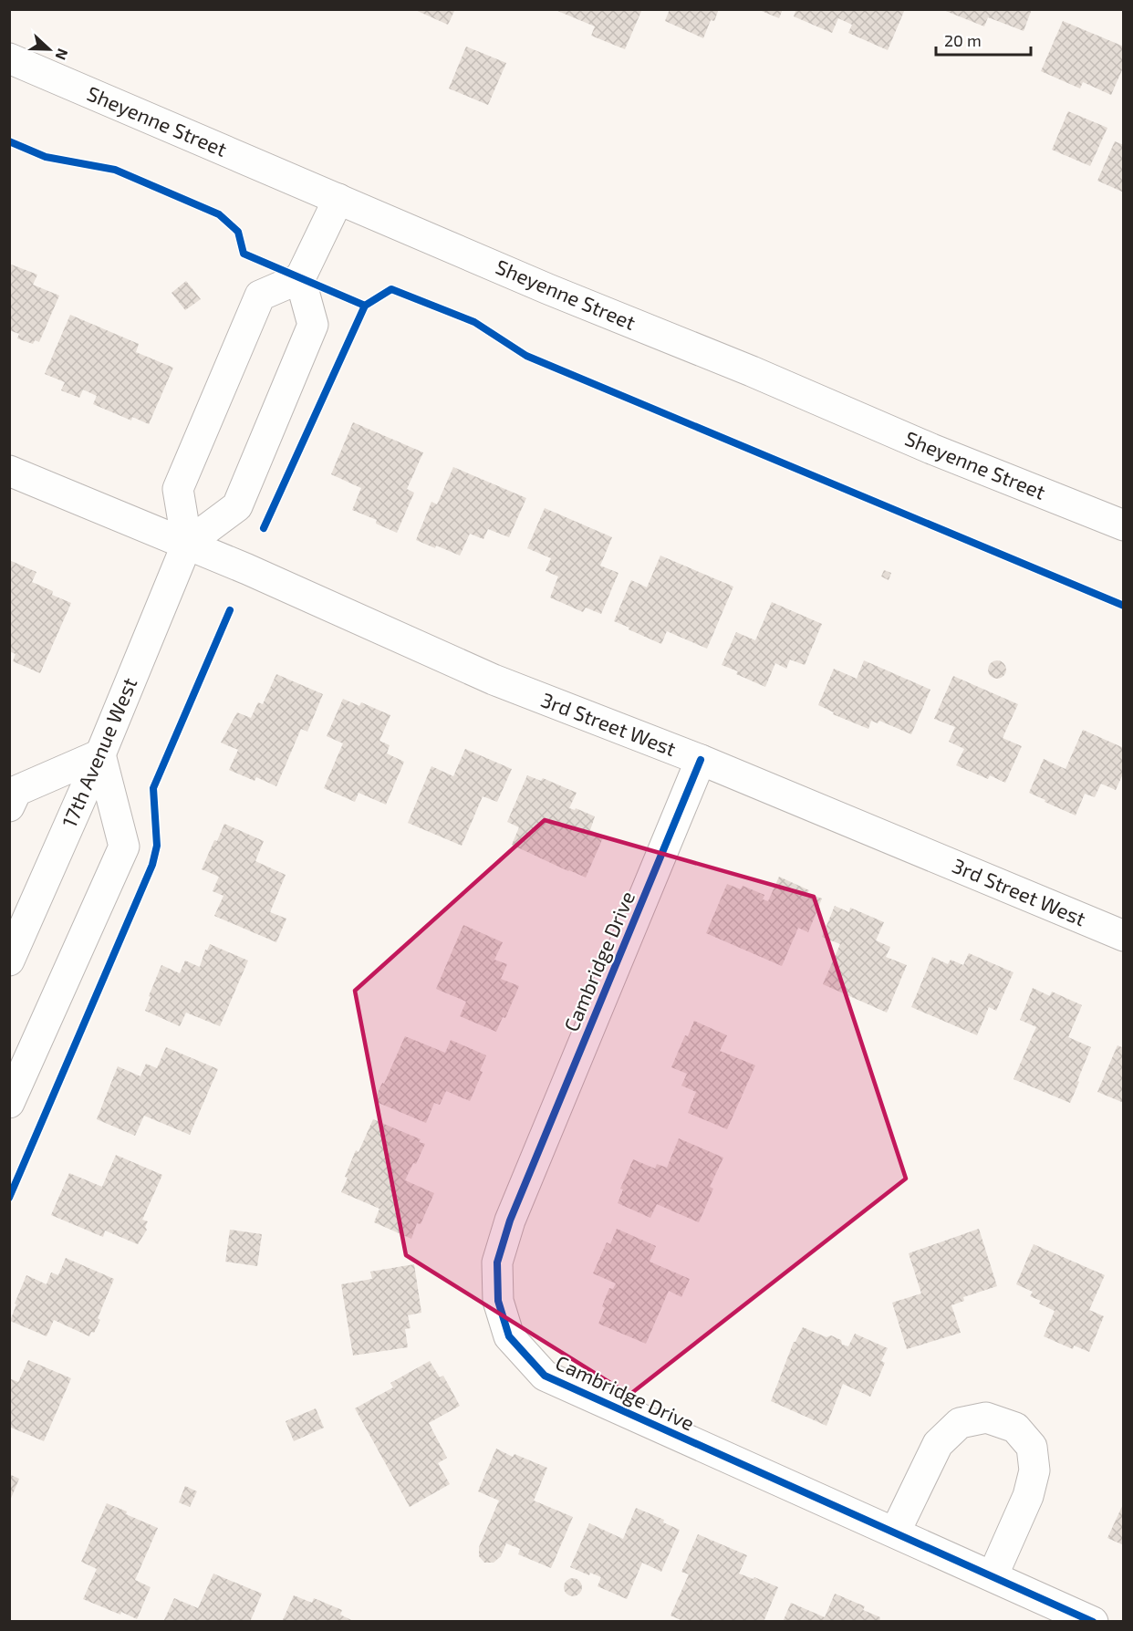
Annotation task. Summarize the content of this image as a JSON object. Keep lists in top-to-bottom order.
{
  "streets": {
    "street": [
      "Sheyenne Street",
      "3rd Street West",
      "17th Avenue West",
      "Cambridge Drive"
    ]
  },
  "crossings": [
    ["3rd Street West", "17th Avenue West"],
    ["3rd Street West", "Cambridge Drive"]
  ],
  "scale_bar": "20 m",
  "north": "right"
}
